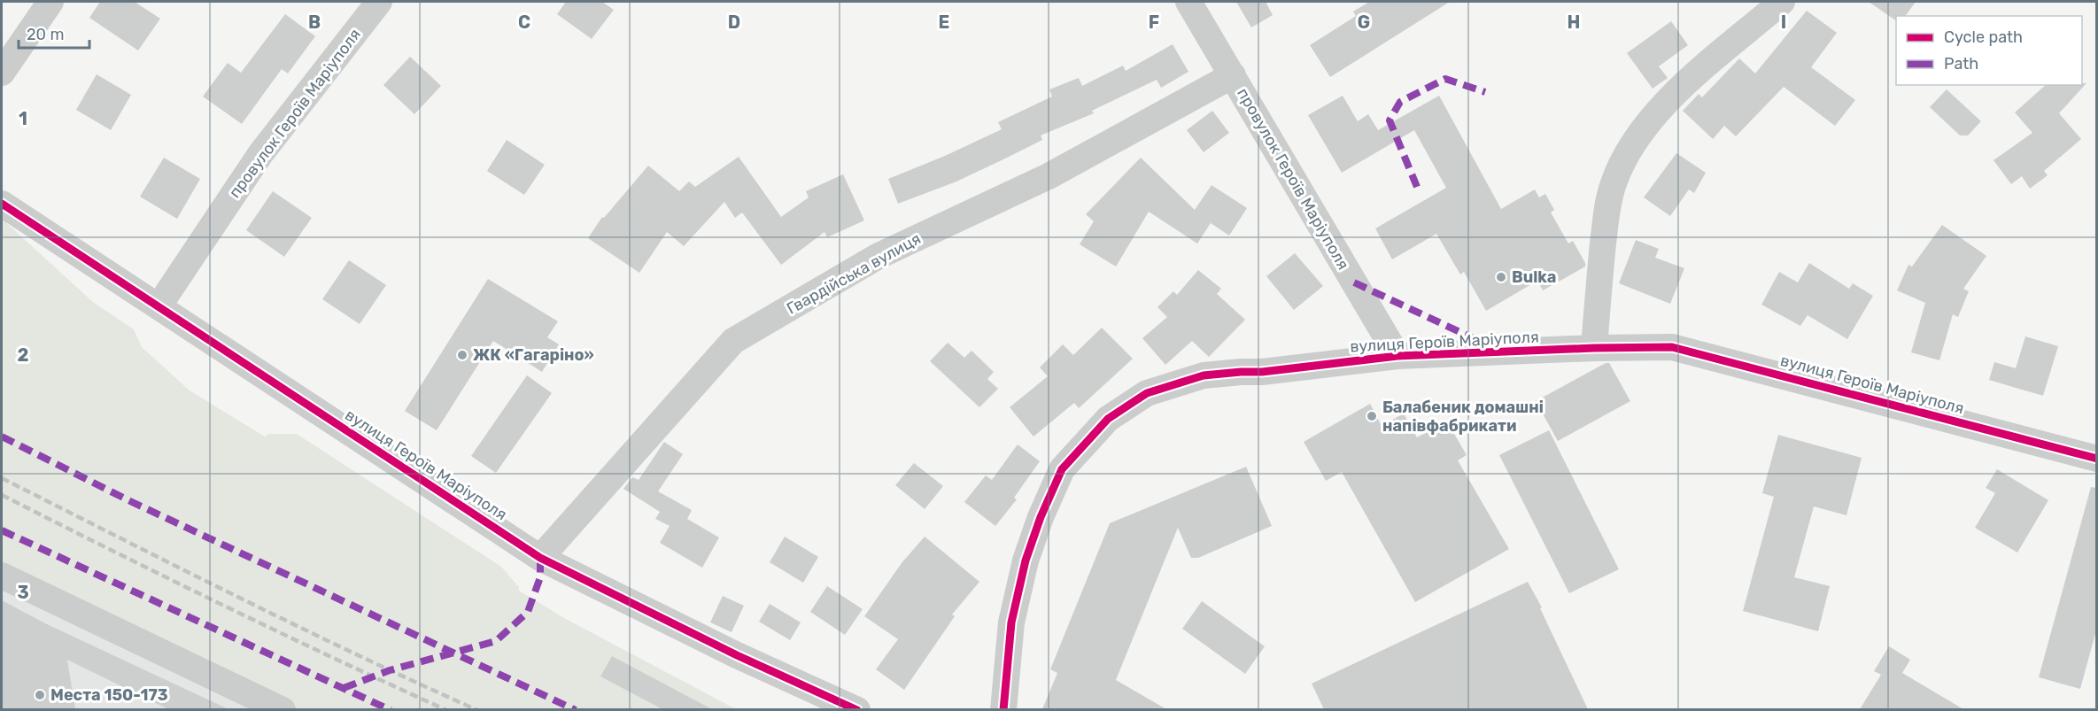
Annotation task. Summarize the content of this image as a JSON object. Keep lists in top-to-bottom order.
{
  "streets": {
    "street": ["провулок Героїв Маріуполя", "Гвардійська вулиця", "вулиця Героїв Маріуполя"]
  },
  "crossings": [
    ["провулок Героїв Маріуполя", "Гвардійська вулиця"],
    ["провулок Героїв Маріуполя", "вулиця Героїв Маріуполя"],
    ["Гвардійська вулиця", "вулиця Героїв Маріуполя"]
  ],
  "places": [
    "Bulka",
    "ЖК «Гагаріно»",
    "Балабеник домашні напівфабрикати",
    "Места 150-173"
  ],
  "legend": ["Cycle path", "Path"],
  "scale_bar": "20 m",
  "grid": {
    "columns": [
      "B",
      "C",
      "D",
      "E",
      "F",
      "G",
      "H",
      "I"
    ],
    "rows": ["1", "2", "3"]
  }
}
